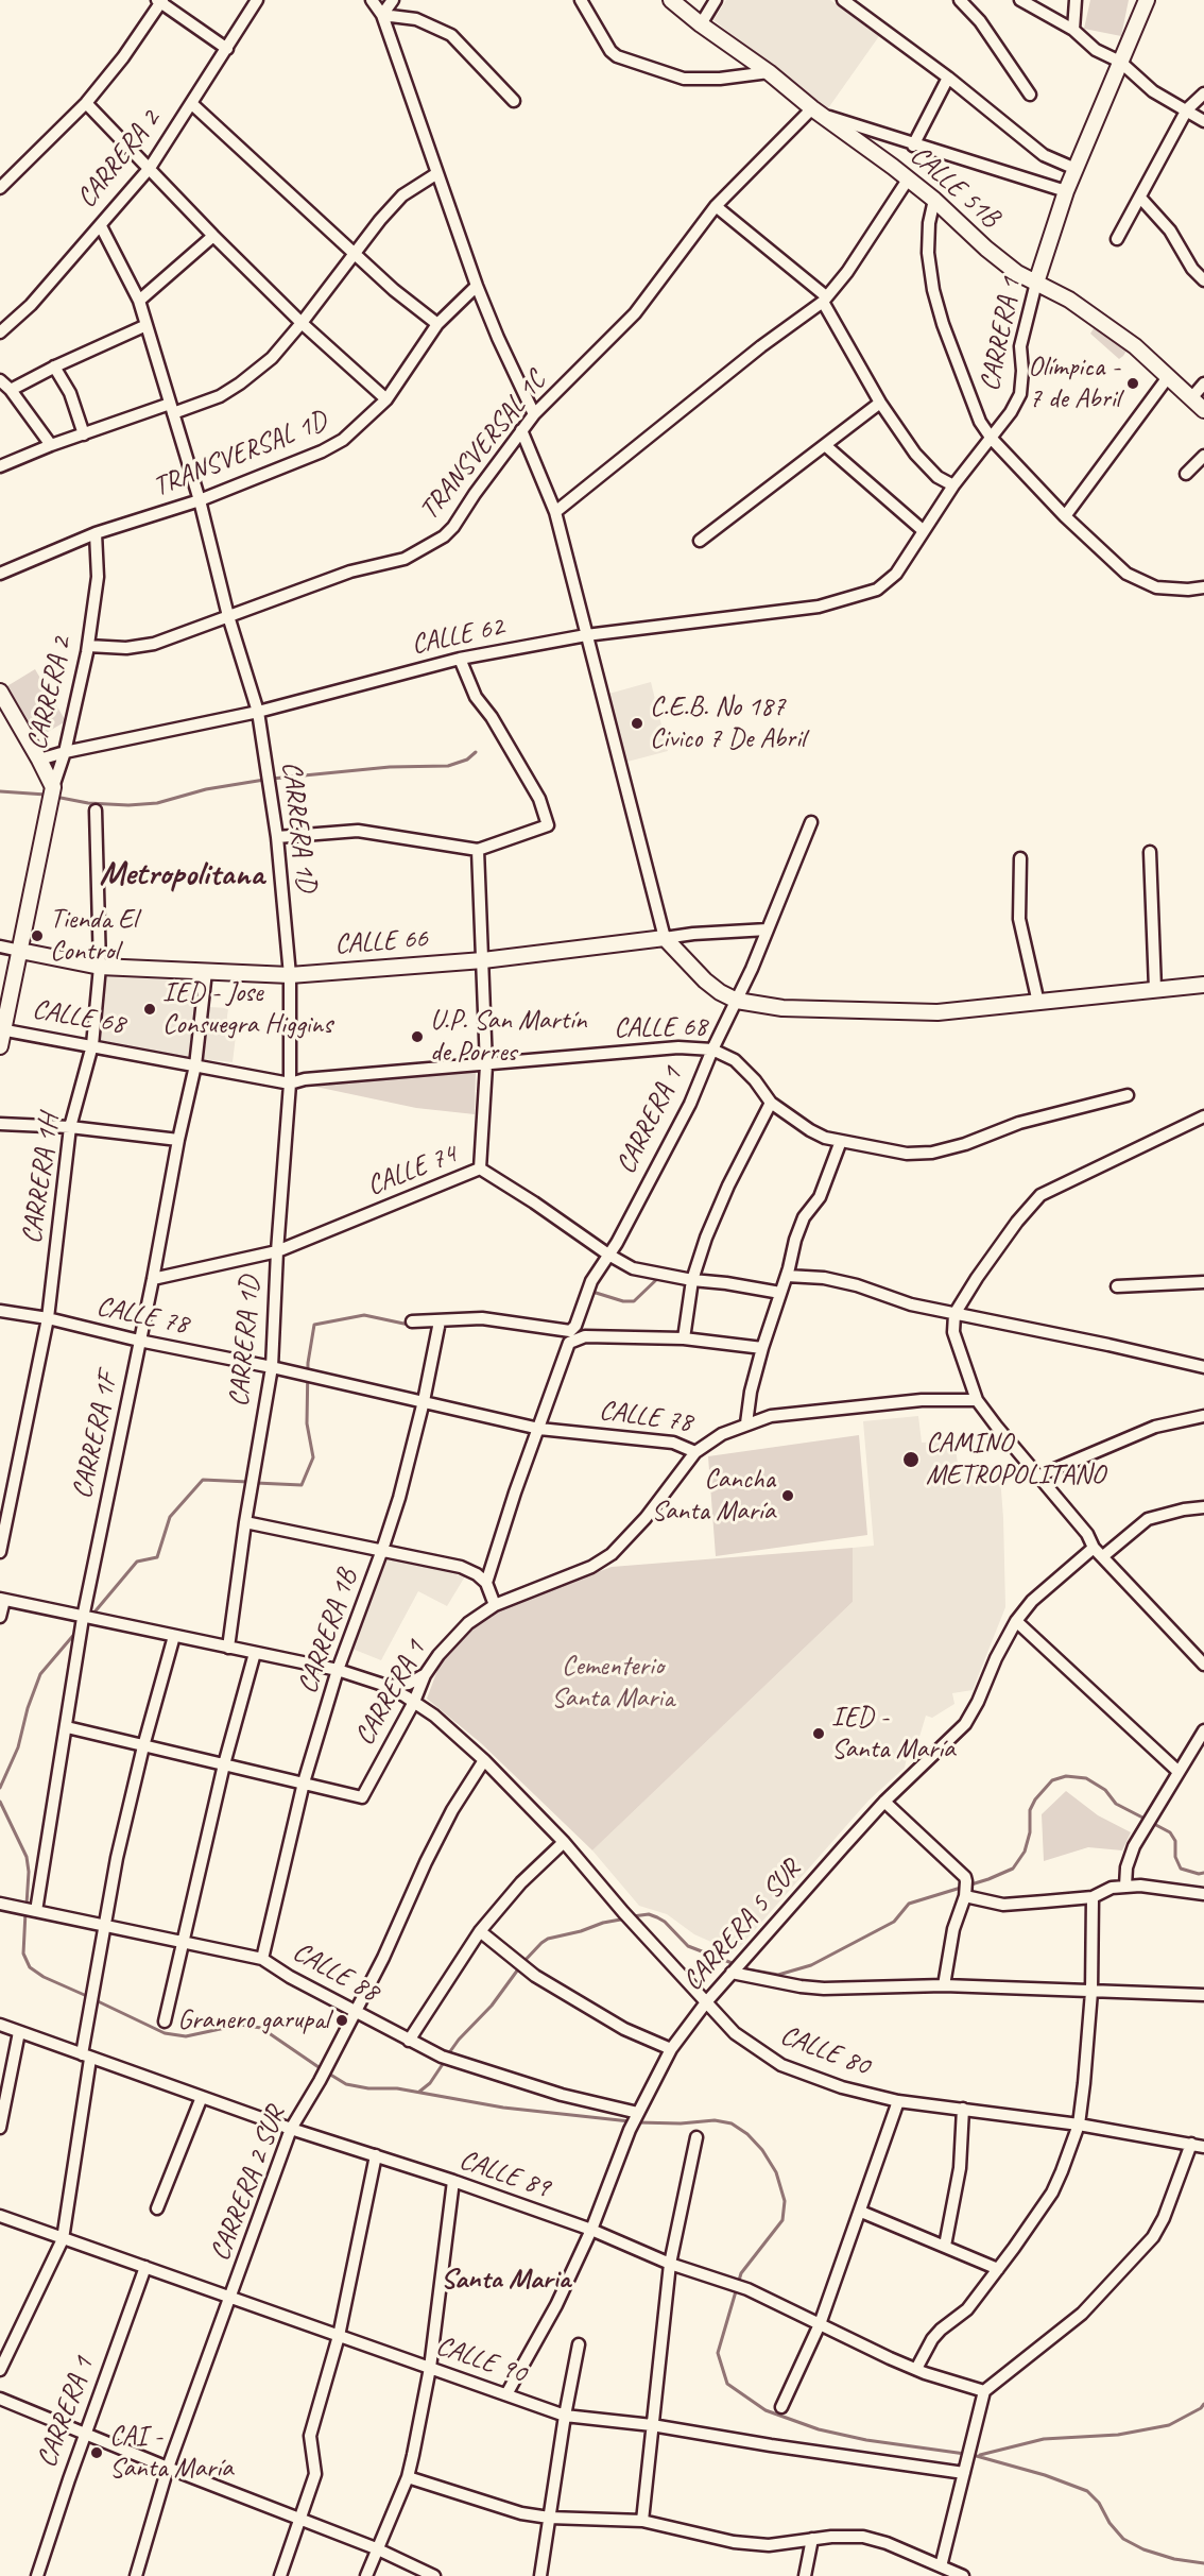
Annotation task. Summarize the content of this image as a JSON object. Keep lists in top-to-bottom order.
{
  "streets": {
    "street": [
      "CARRERA 2",
      "CALLE 51B",
      "CARRERA 1",
      "TRANSVERSAL 1C",
      "TRANSVERSAL 1D",
      "CALLE 62",
      "CARRERA 1D",
      "CALLE 66",
      "CALLE 68",
      "CALLE 74",
      "CARRERA 1H",
      "CALLE 78",
      "CARRERA 1F",
      "CARRERA 1B",
      "CARRERA 5 SUR",
      "CALLE 88",
      "CALLE 80",
      "CALLE 89",
      "CARRERA 2 SUR",
      "CALLE 90"
    ]
  },
  "crossings": [
    ["CARRERA 2", "TRANSVERSAL 1C"],
    ["CARRERA 2", "TRANSVERSAL 1D"],
    ["CARRERA 2", "CALLE 62"],
    ["CARRERA 2", "CARRERA 1D"],
    ["CARRERA 2", "CALLE 66"],
    ["CARRERA 2", "CALLE 68"],
    ["CALLE 51B", "CARRERA 1"],
    ["CALLE 51B", "TRANSVERSAL 1C"],
    ["CARRERA 1", "CALLE 62"],
    ["CARRERA 1", "CALLE 66"],
    ["CARRERA 1", "CALLE 68"],
    ["CARRERA 1", "CALLE 74"],
    ["CARRERA 1", "CALLE 78"],
    ["CARRERA 1", "CARRERA 1B"],
    ["CARRERA 1", "CALLE 80"],
    ["CARRERA 1", "CALLE 90"],
    ["TRANSVERSAL 1C", "CARRERA 1D"],
    ["TRANSVERSAL 1D", "CARRERA 1D"],
    ["CALLE 62", "CARRERA 1D"],
    ["CARRERA 1D", "CALLE 66"],
    ["CARRERA 1D", "CALLE 68"],
    ["CARRERA 1D", "CALLE 74"],
    ["CARRERA 1D", "CALLE 78"],
    ["CARRERA 1D", "CALLE 80"],
    ["CALLE 66", "CALLE 68"],
    ["CALLE 66", "CARRERA 1H"],
    ["CALLE 66", "CARRERA 1F"],
    ["CALLE 68", "CARRERA 1H"],
    ["CALLE 68", "CARRERA 1F"],
    ["CALLE 74", "CARRERA 1F"],
    ["CARRERA 1H", "CALLE 78"],
    ["CALLE 78", "CARRERA 1F"],
    ["CALLE 78", "CARRERA 1B"],
    ["CARRERA 1F", "CALLE 88"],
    ["CARRERA 1F", "CALLE 80"],
    ["CARRERA 1B", "CALLE 88"],
    ["CARRERA 1B", "CALLE 80"],
    ["CARRERA 5 SUR", "CALLE 88"],
    ["CARRERA 5 SUR", "CALLE 80"],
    ["CARRERA 5 SUR", "CALLE 89"],
    ["CARRERA 5 SUR", "CALLE 90"],
    ["CALLE 88", "CARRERA 2 SUR"],
    ["CALLE 80", "CARRERA 2 SUR"],
    ["CALLE 89", "CARRERA 2 SUR"],
    ["CARRERA 2 SUR", "CALLE 90"]
  ],
  "districts": ["Metropolitana", "Santa Maria"],
  "parks": ["Cementerio Santa Maria"],
  "places": [
    "Olímpica - 7 de Abril",
    "C.E.B. No 187 Civico 7 De Abril",
    "Tienda El Control",
    "IED - Jose Consuegra Higgins",
    "U.P. San Martín de Porres",
    "CAMINO METROPOLITANO",
    "Cancha Santa María",
    "IED - Santa María",
    "Granero garupal",
    "CAI - Santa María"
  ]
}
